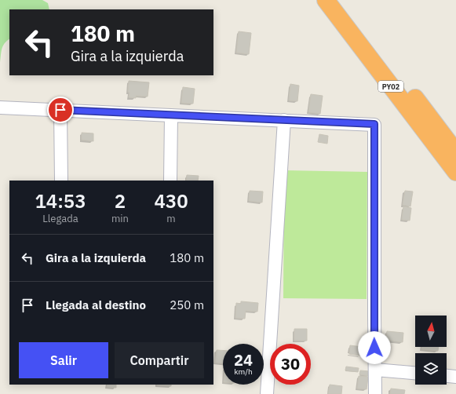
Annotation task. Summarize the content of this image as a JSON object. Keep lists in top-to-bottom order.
{
  "streets": {
    "highway": ["PY02"]
  },
  "north": "top",
  "page": {
    "turn": ["180 m", "Gira a la izquierda"],
    "eta": [
      "14:53",
      "Llegada",
      "2",
      "min",
      "430",
      "m"
    ],
    "list": [
      {
        "name": "Gira a la izquierda",
        "value": "180 m"
      },
      {
        "name": "Llegada al destino",
        "value": "250 m"
      }
    ],
    "buttons": ["Salir", "Compartir"],
    "speed": "24 km/h",
    "limit": "30"
  }
}
